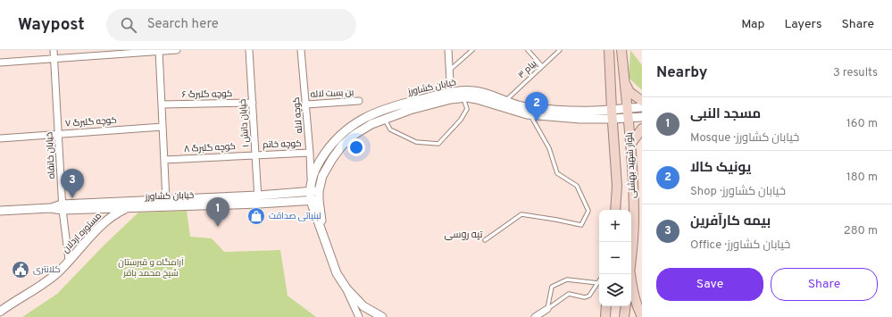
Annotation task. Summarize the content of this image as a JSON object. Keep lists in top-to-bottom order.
{
  "streets": {
    "main road": ["بلوار شهید بهشتی"],
    "street": [
      "خیابان کشاورز",
      "بن بست لاله",
      "کوچه گلبرگ ۶",
      "کوچه لاله",
      "کوچه گلبرگ ۷",
      "خیابان دانش ۱",
      "کوچه خاتم",
      "کوچه گلبرگ ۸",
      "خیابان خانقاه",
      "مستوره اردلان"
    ],
    "lane": ["پیام ۳"]
  },
  "crossings": [
    ["پیام ۳", "خیابان کشاورز"],
    ["خیابان کشاورز", "کوچه لاله"],
    ["خیابان کشاورز", "خیابان دانش ۱"],
    ["خیابان کشاورز", "خیابان خانقاه"],
    ["خیابان کشاورز", "بلوار شهید بهشتی"],
    ["خیابان کشاورز", "مستوره اردلان"],
    ["بن بست لاله", "کوچه لاله"],
    ["کوچه گلبرگ ۶", "خیابان دانش ۱"],
    ["کوچه لاله", "کوچه خاتم"],
    ["کوچه گلبرگ ۷", "خیابان خانقاه"],
    ["خیابان دانش ۱", "کوچه خاتم"],
    ["خیابان دانش ۱", "کوچه گلبرگ ۸"],
    ["کوچه خاتم", "کوچه گلبرگ ۸"],
    ["خیابان خانقاه", "مستوره اردلان"]
  ],
  "districts": ["تپه روسی"],
  "parks": ["آرامگاه و قبرستان شیخ محمد باقر"],
  "places": {
    "shop": ["لبنیاتی ‌صداقت"],
    "public building": ["کلانتری"]
  },
  "page": {
    "header": "Waypost",
    "search": "Search here",
    "nav": ["Map", "Layers", "Share"],
    "heading": ["Nearby", "3 results"],
    "pins": ["2", "3", "1"],
    "list": [
      {
        "mark": "1",
        "name": "مسجد النبی",
        "note": "Mosque · خیابان کشاورز",
        "value": "160 m"
      },
      {
        "mark": "2",
        "name": "یونیک کالا",
        "note": "Shop · خیابان کشاورز",
        "value": "180 m"
      },
      {
        "mark": "3",
        "name": "بیمه کارآفرین",
        "note": "Office · خیابان کشاورز",
        "value": "280 m"
      }
    ],
    "map_buttons": ["+", "−"],
    "buttons": ["Save", "Share"]
  }
}
